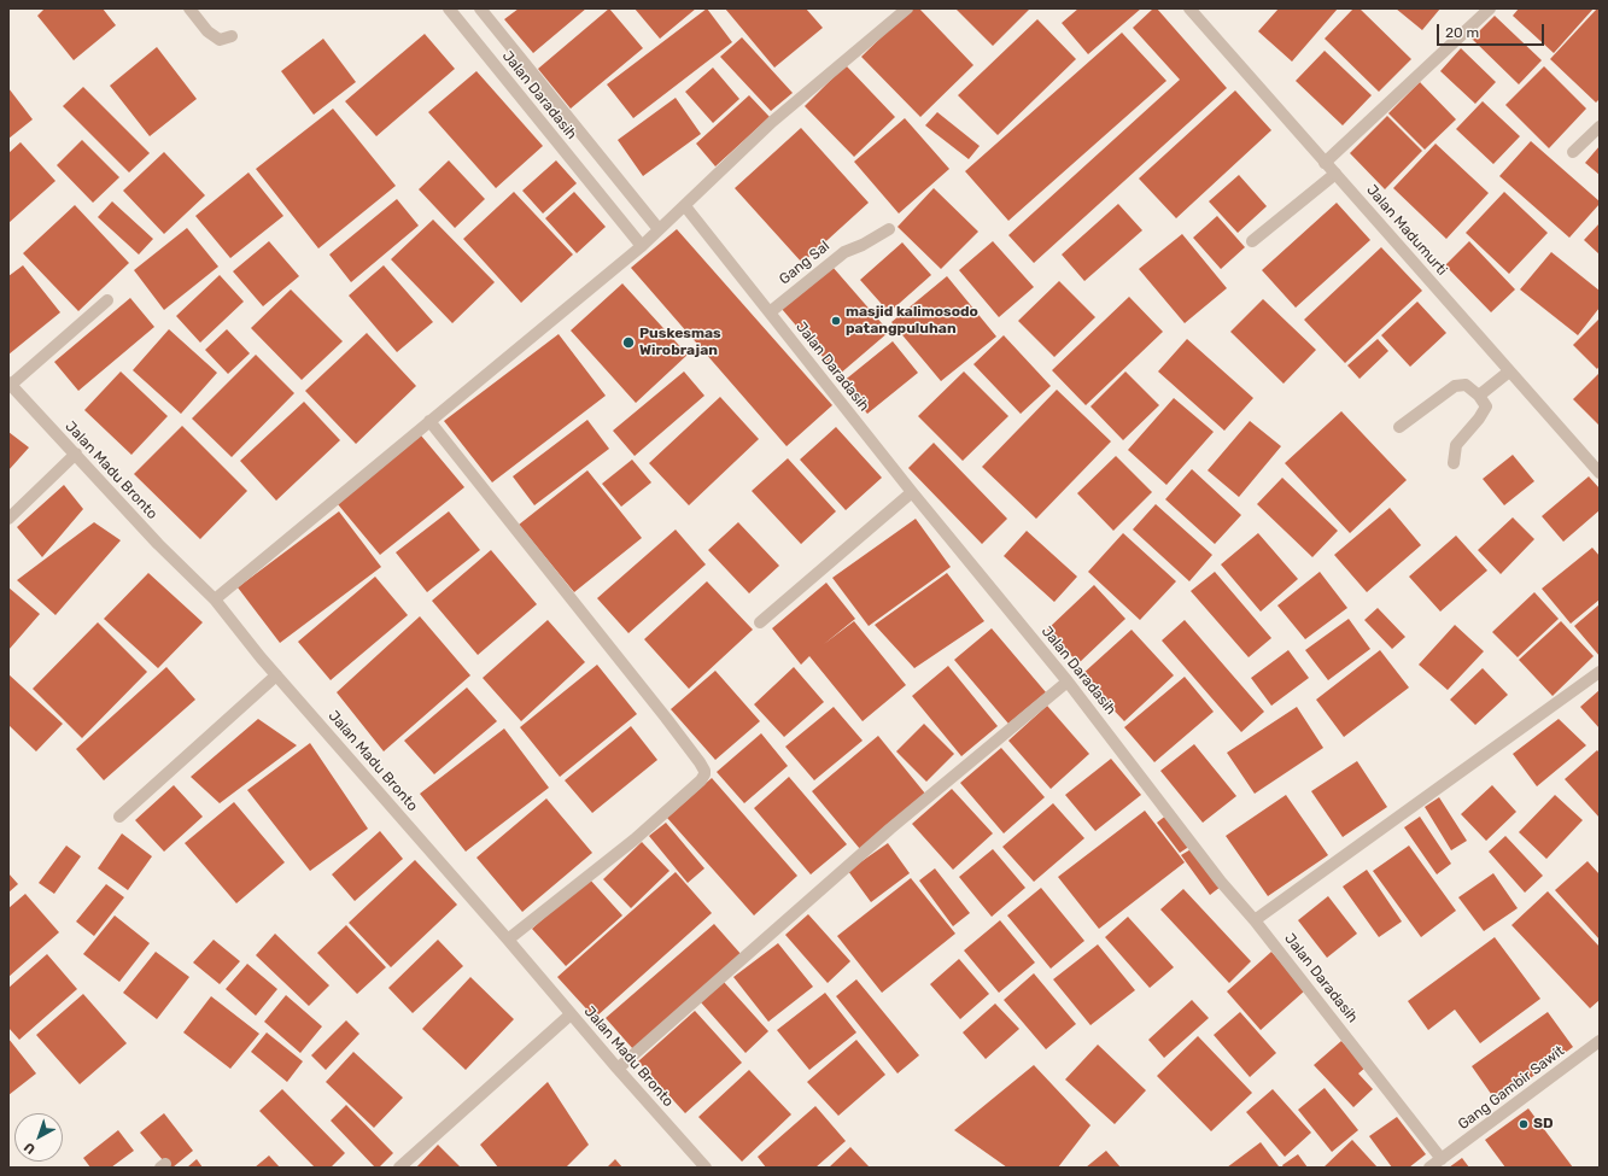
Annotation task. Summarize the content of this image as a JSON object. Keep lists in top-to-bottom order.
{
  "streets": {
    "street": [
      "Jalan Daradasih",
      "Jalan Madumurti",
      "Gang Sal",
      "Jalan Madu Bronto",
      "Gang Gambir Sawit"
    ]
  },
  "crossings": [
    ["Jalan Daradasih", "Gang Sal"],
    ["Jalan Daradasih", "Gang Gambir Sawit"]
  ],
  "places": ["masjid kalimosodo patangpuluhan", "Puskesmas Wirobrajan", "SD"],
  "scale_bar": "20 m",
  "north": "bottom left"
}
